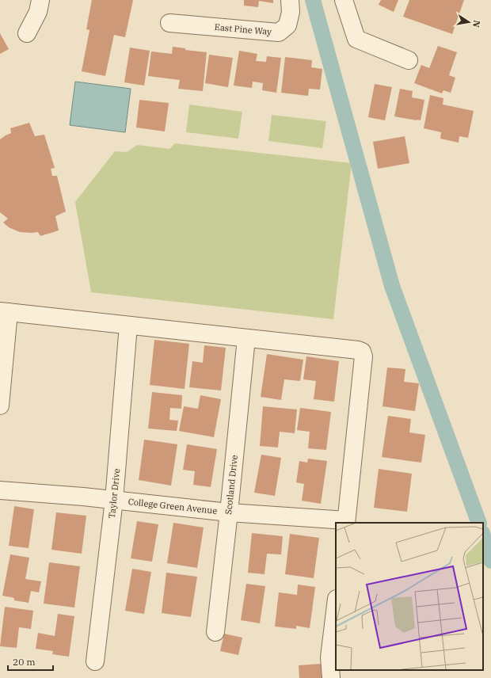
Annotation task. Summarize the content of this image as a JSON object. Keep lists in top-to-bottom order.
{
  "streets": {
    "street": [
      "East Pine Way",
      "Scotland Drive",
      "Taylor Drive",
      "College Green Avenue"
    ]
  },
  "crossings": [
    ["Scotland Drive", "College Green Avenue"],
    ["Taylor Drive", "College Green Avenue"]
  ],
  "scale_bar": "20 m",
  "north": "right"
}
